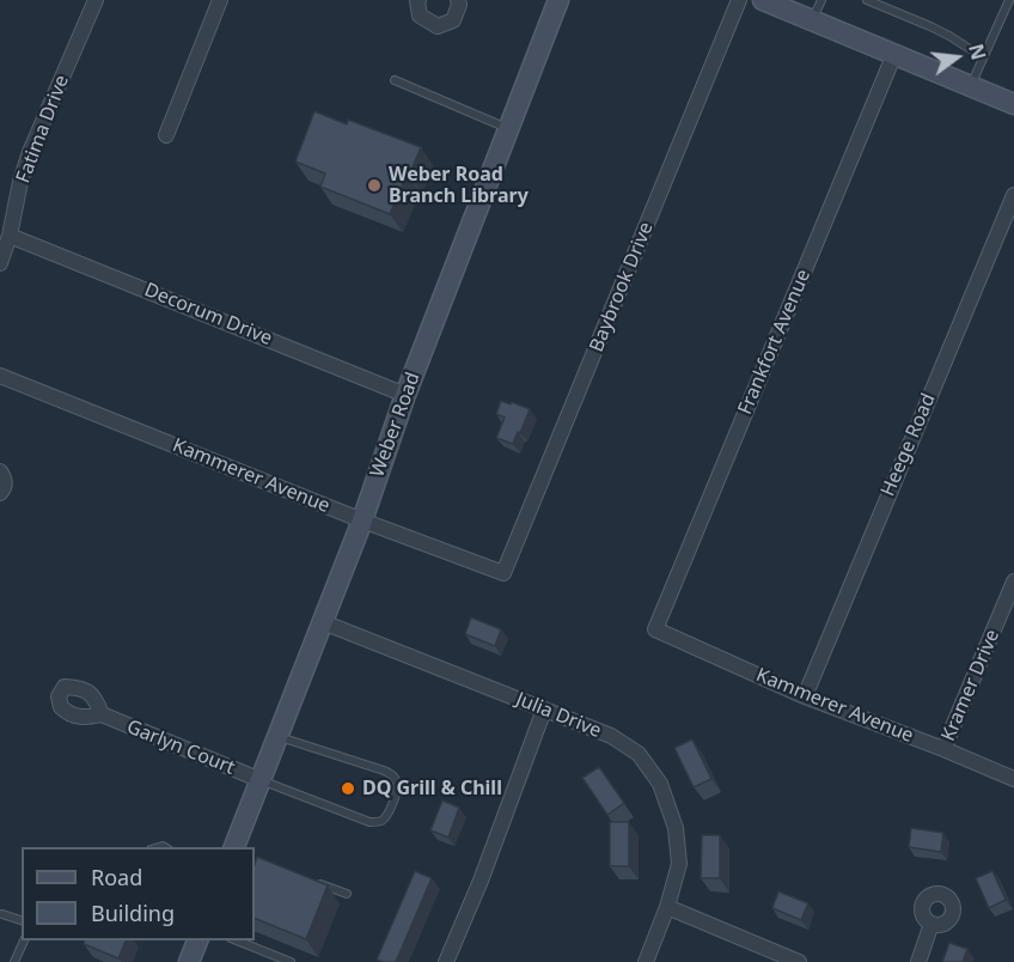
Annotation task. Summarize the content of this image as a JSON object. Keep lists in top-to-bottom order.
{
  "streets": {
    "main road": ["Weber Road"],
    "street": [
      "Fatima Drive",
      "Baybrook Drive",
      "Decorum Drive",
      "Frankfort Avenue",
      "Heege Road",
      "Kammerer Avenue",
      "Kramer Drive",
      "Julia Drive",
      "Garlyn Court"
    ]
  },
  "crossings": [
    ["Fatima Drive", "Decorum Drive"],
    ["Baybrook Drive", "Kammerer Avenue"],
    ["Decorum Drive", "Weber Road"],
    ["Frankfort Avenue", "Kammerer Avenue"],
    ["Weber Road", "Kammerer Avenue"],
    ["Weber Road", "Julia Drive"],
    ["Weber Road", "Garlyn Court"],
    ["Heege Road", "Kammerer Avenue"],
    ["Kammerer Avenue", "Kramer Drive"]
  ],
  "places": ["Weber Road Branch Library", "DQ Grill & Chill"],
  "legend": ["Road", "Building"],
  "north": "right"
}
